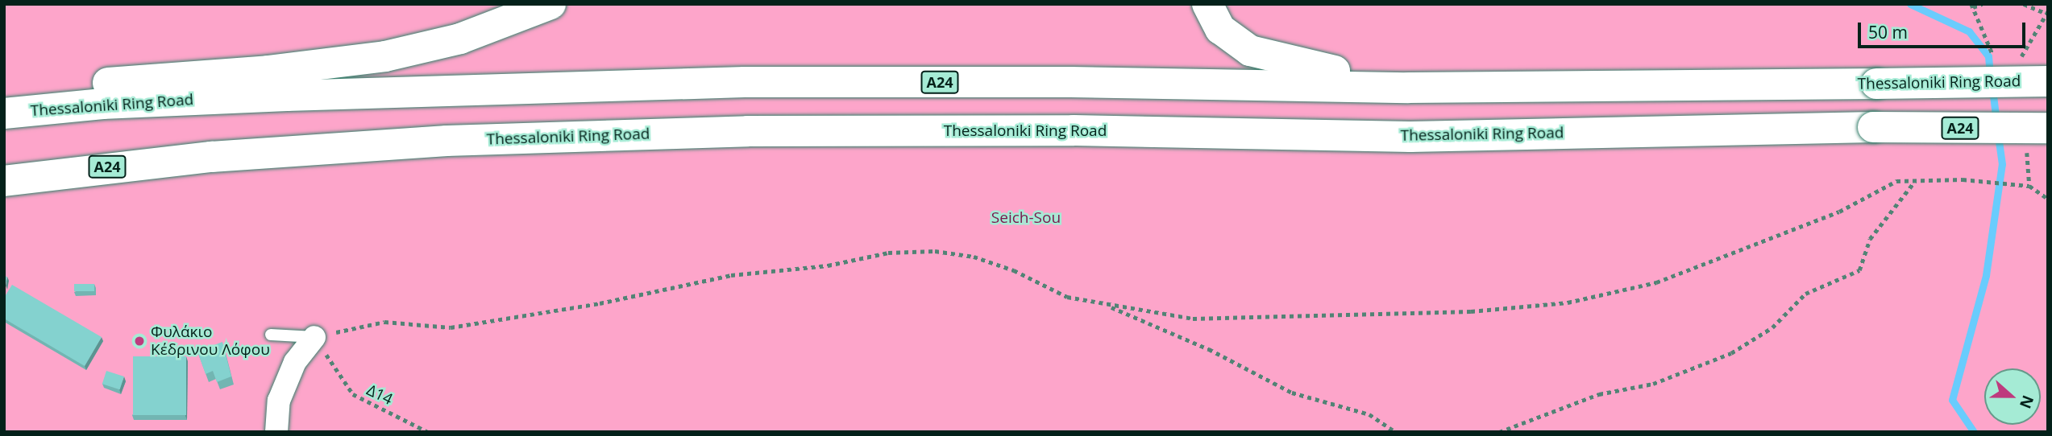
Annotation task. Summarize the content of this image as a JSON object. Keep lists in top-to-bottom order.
{
  "streets": {
    "highway": ["Α24", "Thessaloniki Ring Road"],
    "path": ["Δ14"]
  },
  "parks": ["Seich-Sou"],
  "places": ["Φυλάκιο Κέδρινου Λόφου"],
  "scale_bar": "50 m",
  "north": "right"
}
